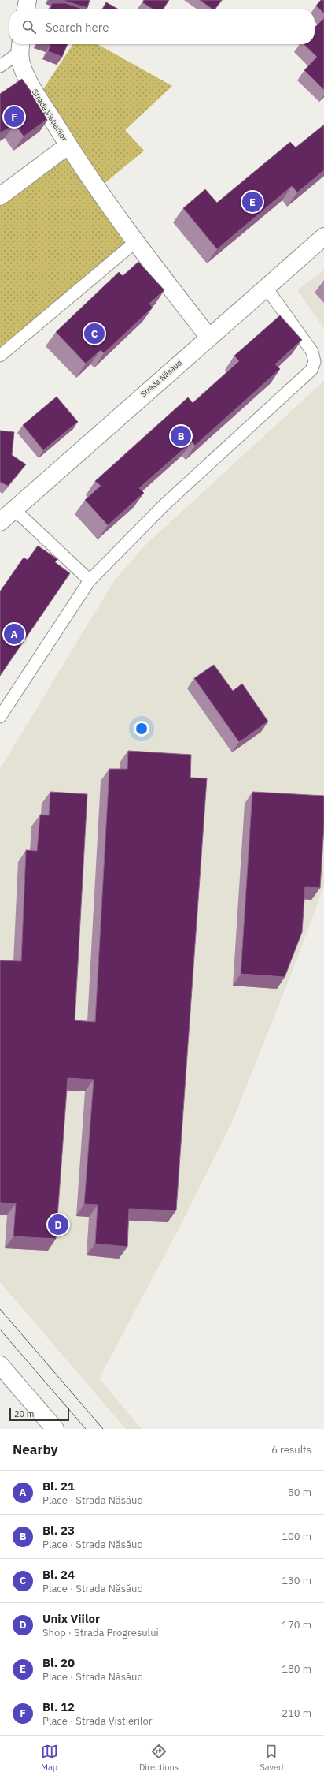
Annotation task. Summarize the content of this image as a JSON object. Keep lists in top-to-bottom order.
{
  "streets": {
    "street": ["Strada Vistierilor", "Strada Năsăud"]
  },
  "scale_bar": "20 m",
  "page": {
    "search": "Search here",
    "pins": [
      "F",
      "E",
      "C",
      "B",
      "A",
      "D"
    ],
    "scale": "20 m",
    "heading": ["Nearby", "6 results"],
    "list": [
      {
        "mark": "A",
        "name": "Bl. 21",
        "note": "Place · Strada Năsăud",
        "value": "50 m"
      },
      {
        "mark": "B",
        "name": "Bl. 23",
        "note": "Place · Strada Năsăud",
        "value": "100 m"
      },
      {
        "mark": "C",
        "name": "Bl. 24",
        "note": "Place · Strada Năsăud",
        "value": "130 m"
      },
      {
        "mark": "D",
        "name": "Unix Viilor",
        "note": "Shop · Strada Progresului",
        "value": "170 m"
      },
      {
        "mark": "E",
        "name": "Bl. 20",
        "note": "Place · Strada Năsăud",
        "value": "180 m"
      },
      {
        "mark": "F",
        "name": "Bl. 12",
        "note": "Place · Strada Vistierilor",
        "value": "210 m"
      }
    ],
    "nav": ["Map", "Directions", "Saved"]
  }
}
